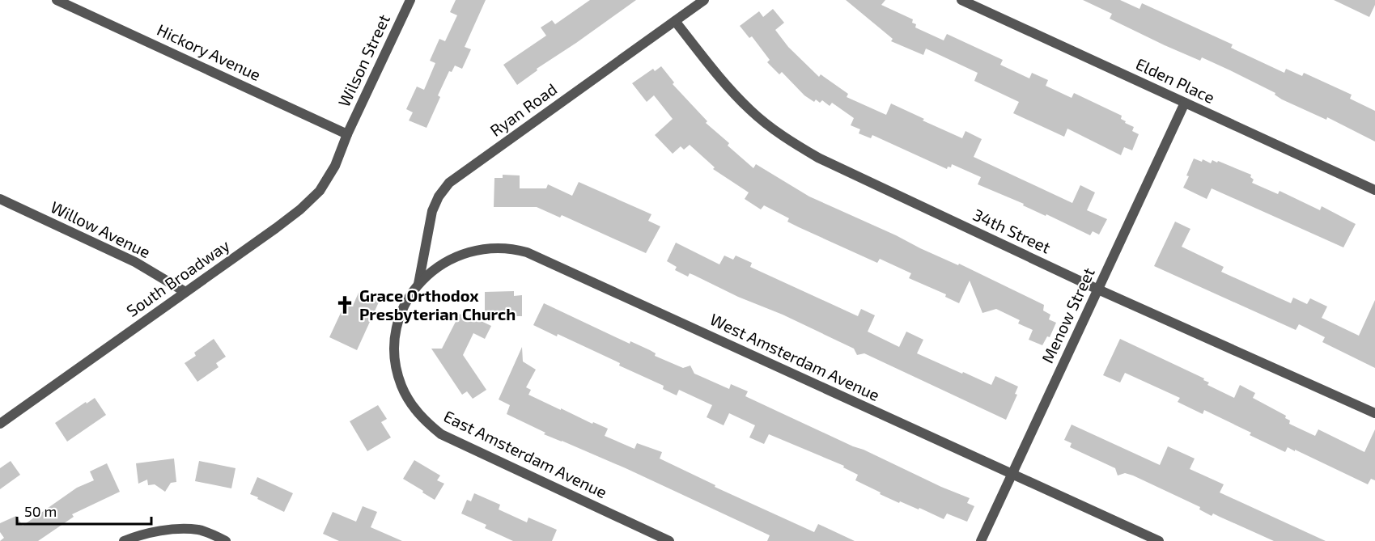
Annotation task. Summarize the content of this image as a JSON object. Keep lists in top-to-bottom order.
{
  "streets": {
    "street": [
      "Hickory Avenue",
      "Wilson Street",
      "Elden Place",
      "Ryan Road",
      "Willow Avenue",
      "34th Street",
      "South Broadway",
      "Menow Street",
      "West Amsterdam Avenue",
      "East Amsterdam Avenue"
    ]
  },
  "crossings": [
    ["Hickory Avenue", "Wilson Street"],
    ["Hickory Avenue", "South Broadway"],
    ["Wilson Street", "South Broadway"],
    ["Elden Place", "Menow Street"],
    ["Ryan Road", "34th Street"],
    ["Ryan Road", "West Amsterdam Avenue"],
    ["Ryan Road", "East Amsterdam Avenue"],
    ["Willow Avenue", "South Broadway"],
    ["34th Street", "Menow Street"],
    ["Menow Street", "West Amsterdam Avenue"],
    ["West Amsterdam Avenue", "East Amsterdam Avenue"]
  ],
  "places": {
    "church": ["Grace Orthodox Presbyterian Church"]
  },
  "scale_bar": "50 m"
}
